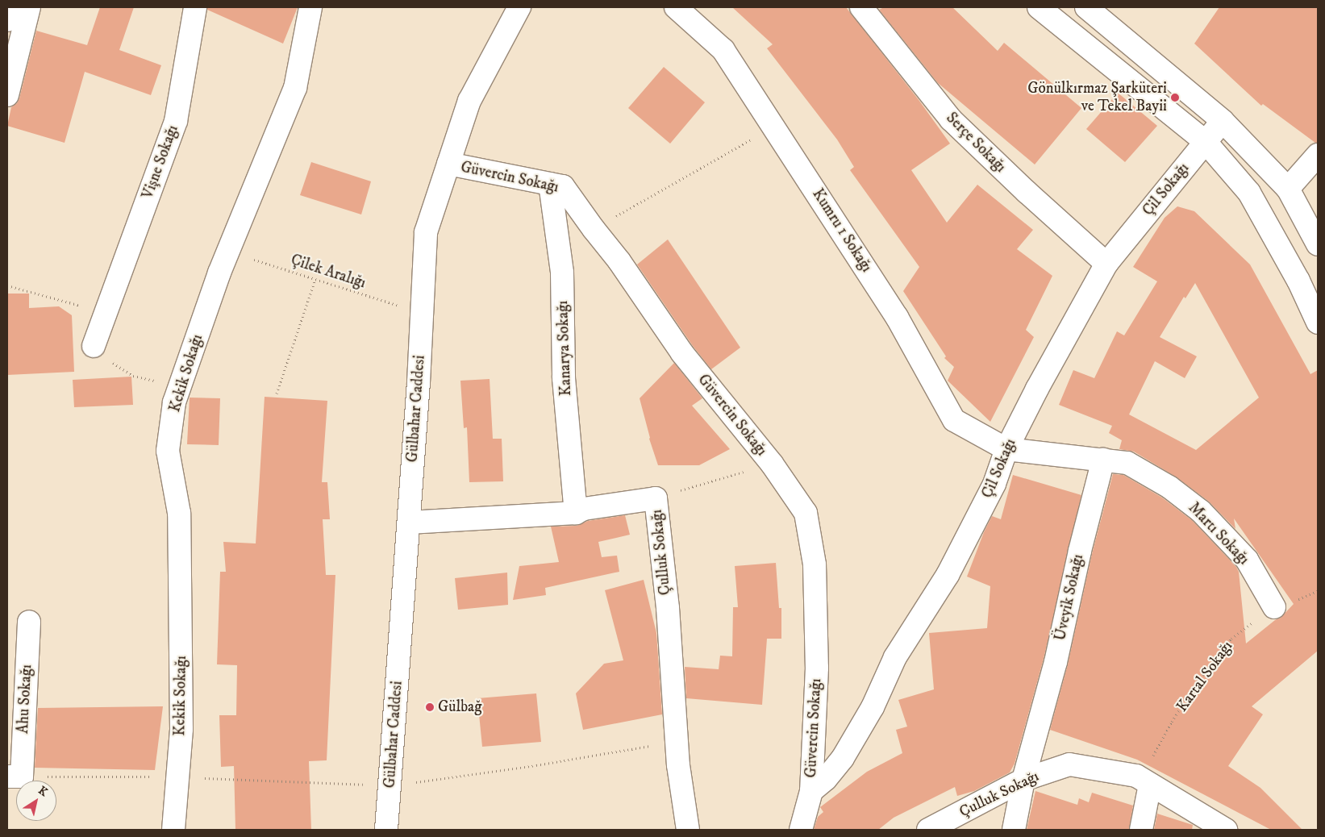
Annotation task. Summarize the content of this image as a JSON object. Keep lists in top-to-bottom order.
{
  "streets": {
    "street": [
      "Serçe Sokağı",
      "Vişne Sokağı",
      "Güvercin Sokağı",
      "Çil Sokağı",
      "Kumru 1 Sokağı",
      "Kanarya Sokağı",
      "Kekik Sokağı",
      "Gülbahar Caddesi",
      "Martı Sokağı",
      "Çulluk Sokağı",
      "Üveyik Sokağı",
      "Ahu Sokağı"
    ],
    "path": ["Çilek Aralığı", "Kartal Sokağı"]
  },
  "crossings": [
    ["Serçe Sokağı", "Çil Sokağı"],
    ["Güvercin Sokağı", "Çil Sokağı"],
    ["Güvercin Sokağı", "Kanarya Sokağı"],
    ["Güvercin Sokağı", "Gülbahar Caddesi"],
    ["Çil Sokağı", "Kumru 1 Sokağı"],
    ["Çilek Aralığı", "Kekik Sokağı"],
    ["Çilek Aralığı", "Gülbahar Caddesi"],
    ["Kanarya Sokağı", "Çulluk Sokağı"],
    ["Gülbahar Caddesi", "Çulluk Sokağı"],
    ["Martı Sokağı", "Üveyik Sokağı"],
    ["Martı Sokağı", "Kartal Sokağı"],
    ["Çulluk Sokağı", "Üveyik Sokağı"],
    ["Çulluk Sokağı", "Kartal Sokağı"]
  ],
  "places": ["Gönülkırmaz Şarküteri ve Tekel Bayii", "Gülbağ"],
  "north": "top right"
}
